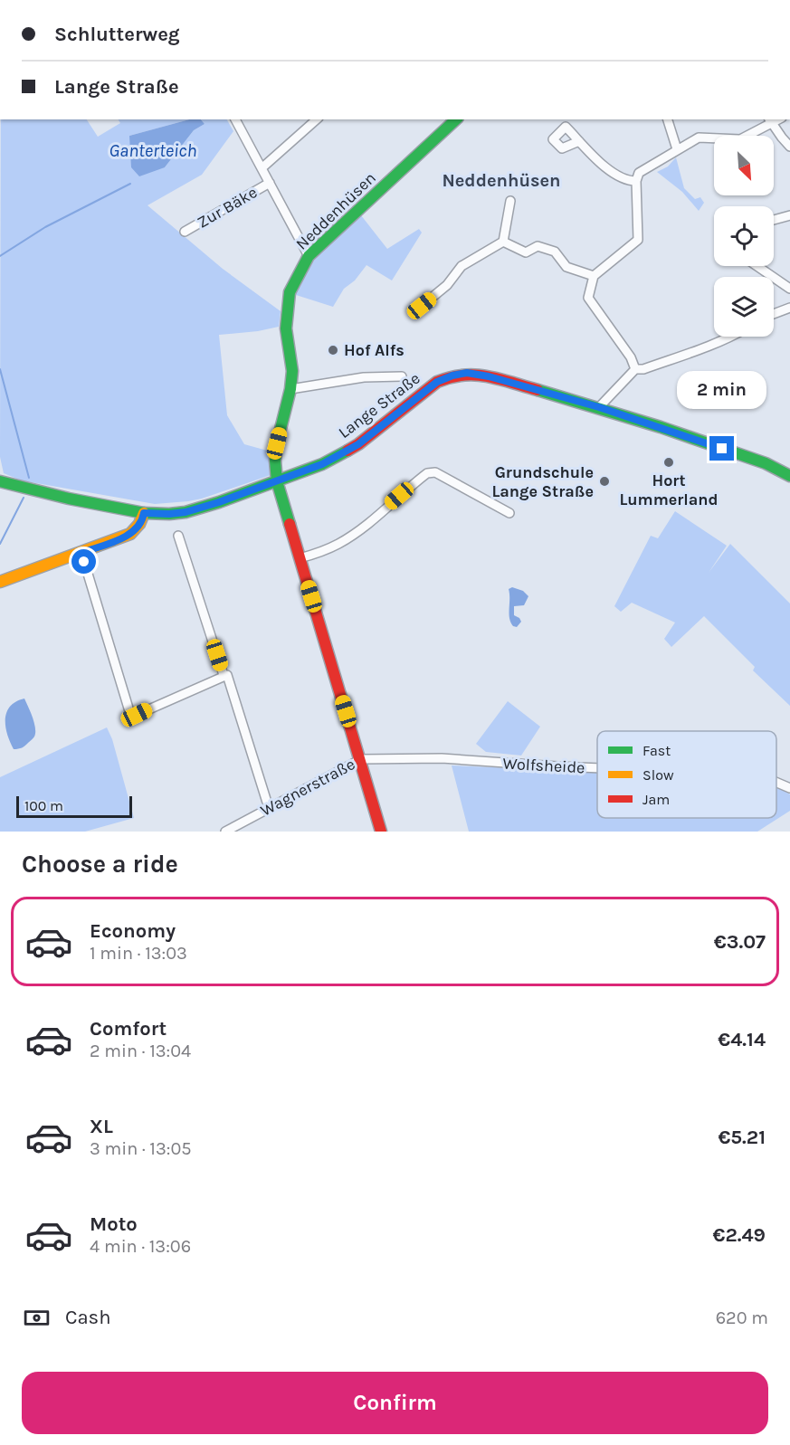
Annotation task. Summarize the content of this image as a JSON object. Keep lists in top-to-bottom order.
{
  "streets": {
    "street": [
      "Zur Bäke",
      "Neddenhüsen",
      "Lange Straße",
      "Wolfsheide",
      "Wagnerstraße"
    ]
  },
  "crossings": [
    ["Neddenhüsen", "Lange Straße"],
    ["Neddenhüsen", "Wolfsheide"],
    ["Neddenhüsen", "Wagnerstraße"],
    ["Wolfsheide", "Wagnerstraße"]
  ],
  "districts": ["Neddenhüsen"],
  "water": ["Ganterteich"],
  "places": ["Hof Alfs", "Hort Lummerland", "Grundschule Lange Straße"],
  "legend": ["Fast", "Slow", "Jam"],
  "scale_bar": "100 m",
  "north": "bottom right",
  "page": {
    "banner": ["Schlutterweg", "Lange Straße"],
    "bubble": "2 min",
    "scale": "100 m",
    "heading": "Choose a ride",
    "list": [
      {
        "name": "Economy",
        "note": "1 min · 13:03",
        "value": "€3.07"
      },
      {
        "name": "Comfort",
        "note": "2 min · 13:04",
        "value": "€4.14"
      },
      {
        "name": "XL",
        "note": "3 min · 13:05",
        "value": "€5.21"
      },
      {
        "name": "Moto",
        "note": "4 min · 13:06",
        "value": "€2.49"
      }
    ],
    "pay": ["Cash", "620 m"],
    "buttons": "Confirm"
  }
}
